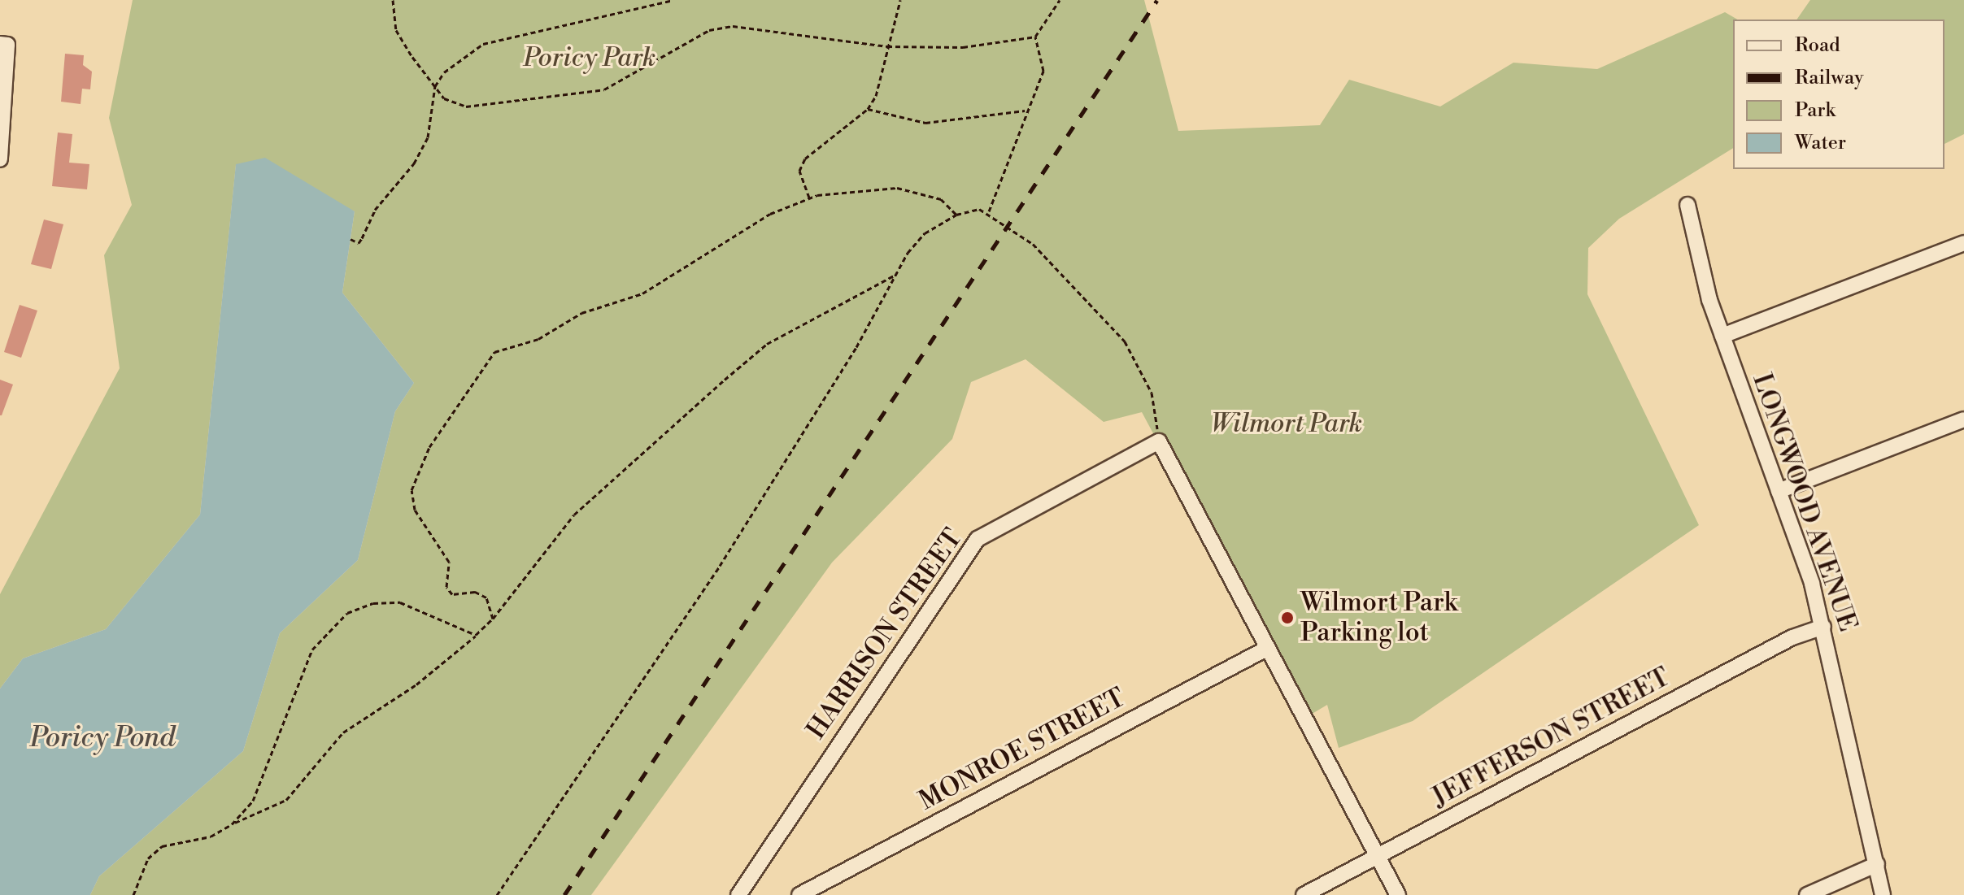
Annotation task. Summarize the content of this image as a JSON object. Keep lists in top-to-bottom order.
{
  "streets": {
    "street": [
      "LONGWOOD AVENUE",
      "HARRISON STREET",
      "JEFFERSON STREET",
      "MONROE STREET"
    ]
  },
  "crossings": [
    ["LONGWOOD AVENUE", "JEFFERSON STREET"]
  ],
  "water": ["Poricy Pond"],
  "parks": ["Poricy Park", "Wilmort Park"],
  "places": ["Wilmort Park Parking lot"],
  "legend": [
    "Road",
    "Railway",
    "Park",
    "Water"
  ]
}
